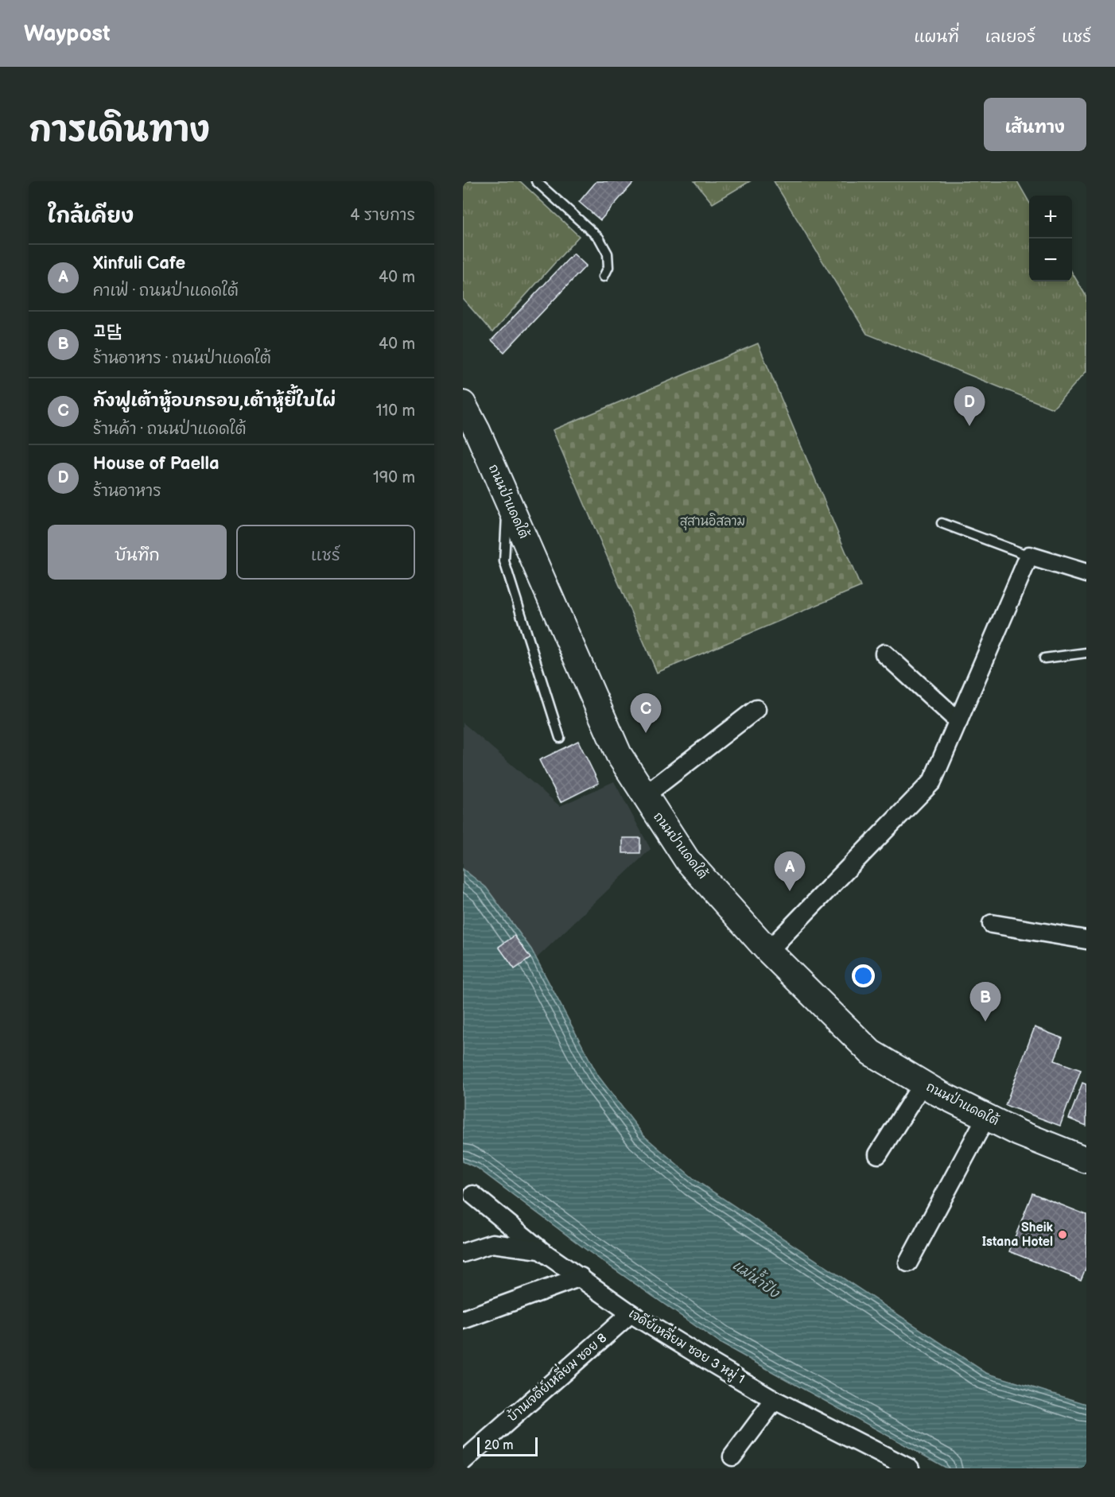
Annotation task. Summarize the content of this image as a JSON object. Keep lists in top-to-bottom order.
{
  "streets": {
    "street": ["ถนนป่าแดดใต้", "เจดีย์เหลี่ยม ซอย 3 หมู่ 1", "บ้านเจดีย์เหลี่ยม ซอย 8"]
  },
  "crossings": [
    ["เจดีย์เหลี่ยม ซอย 3 หมู่ 1", "บ้านเจดีย์เหลี่ยม ซอย 8"]
  ],
  "water": ["แม่น้ำปิง"],
  "parks": ["สุสานอิสลาม"],
  "places": ["Sheik Istana Hotel"],
  "scale_bar": "20 m",
  "page": {
    "header": "Waypost",
    "nav": ["แผนที่", "เลเยอร์", "แชร์"],
    "title": "การเดินทาง",
    "buttons": [
      "เส้นทาง",
      ["บันทึก", "แชร์"]
    ],
    "heading": ["ใกล้เคียง", "4 รายการ"],
    "map_buttons": ["+", "−"],
    "list": [
      {
        "mark": "A",
        "name": "Xinfuli Cafe",
        "note": "คาเฟ่ · ถนนป่าแดดใต้",
        "value": "40 m"
      },
      {
        "mark": "B",
        "name": "고담",
        "note": "ร้านอาหาร · ถนนป่าแดดใต้",
        "value": "40 m"
      },
      {
        "mark": "C",
        "name": "กังฟูเต้าหู้อบกรอบ,เต้าหู้ยี้ใบไผ่",
        "note": "ร้านค้า · ถนนป่าแดดใต้",
        "value": "110 m"
      },
      {
        "mark": "D",
        "name": "House of Paella",
        "note": "ร้านอาหาร",
        "value": "190 m"
      }
    ],
    "pins": [
      "D",
      "C",
      "A",
      "B"
    ],
    "scale": "20 m"
  }
}
